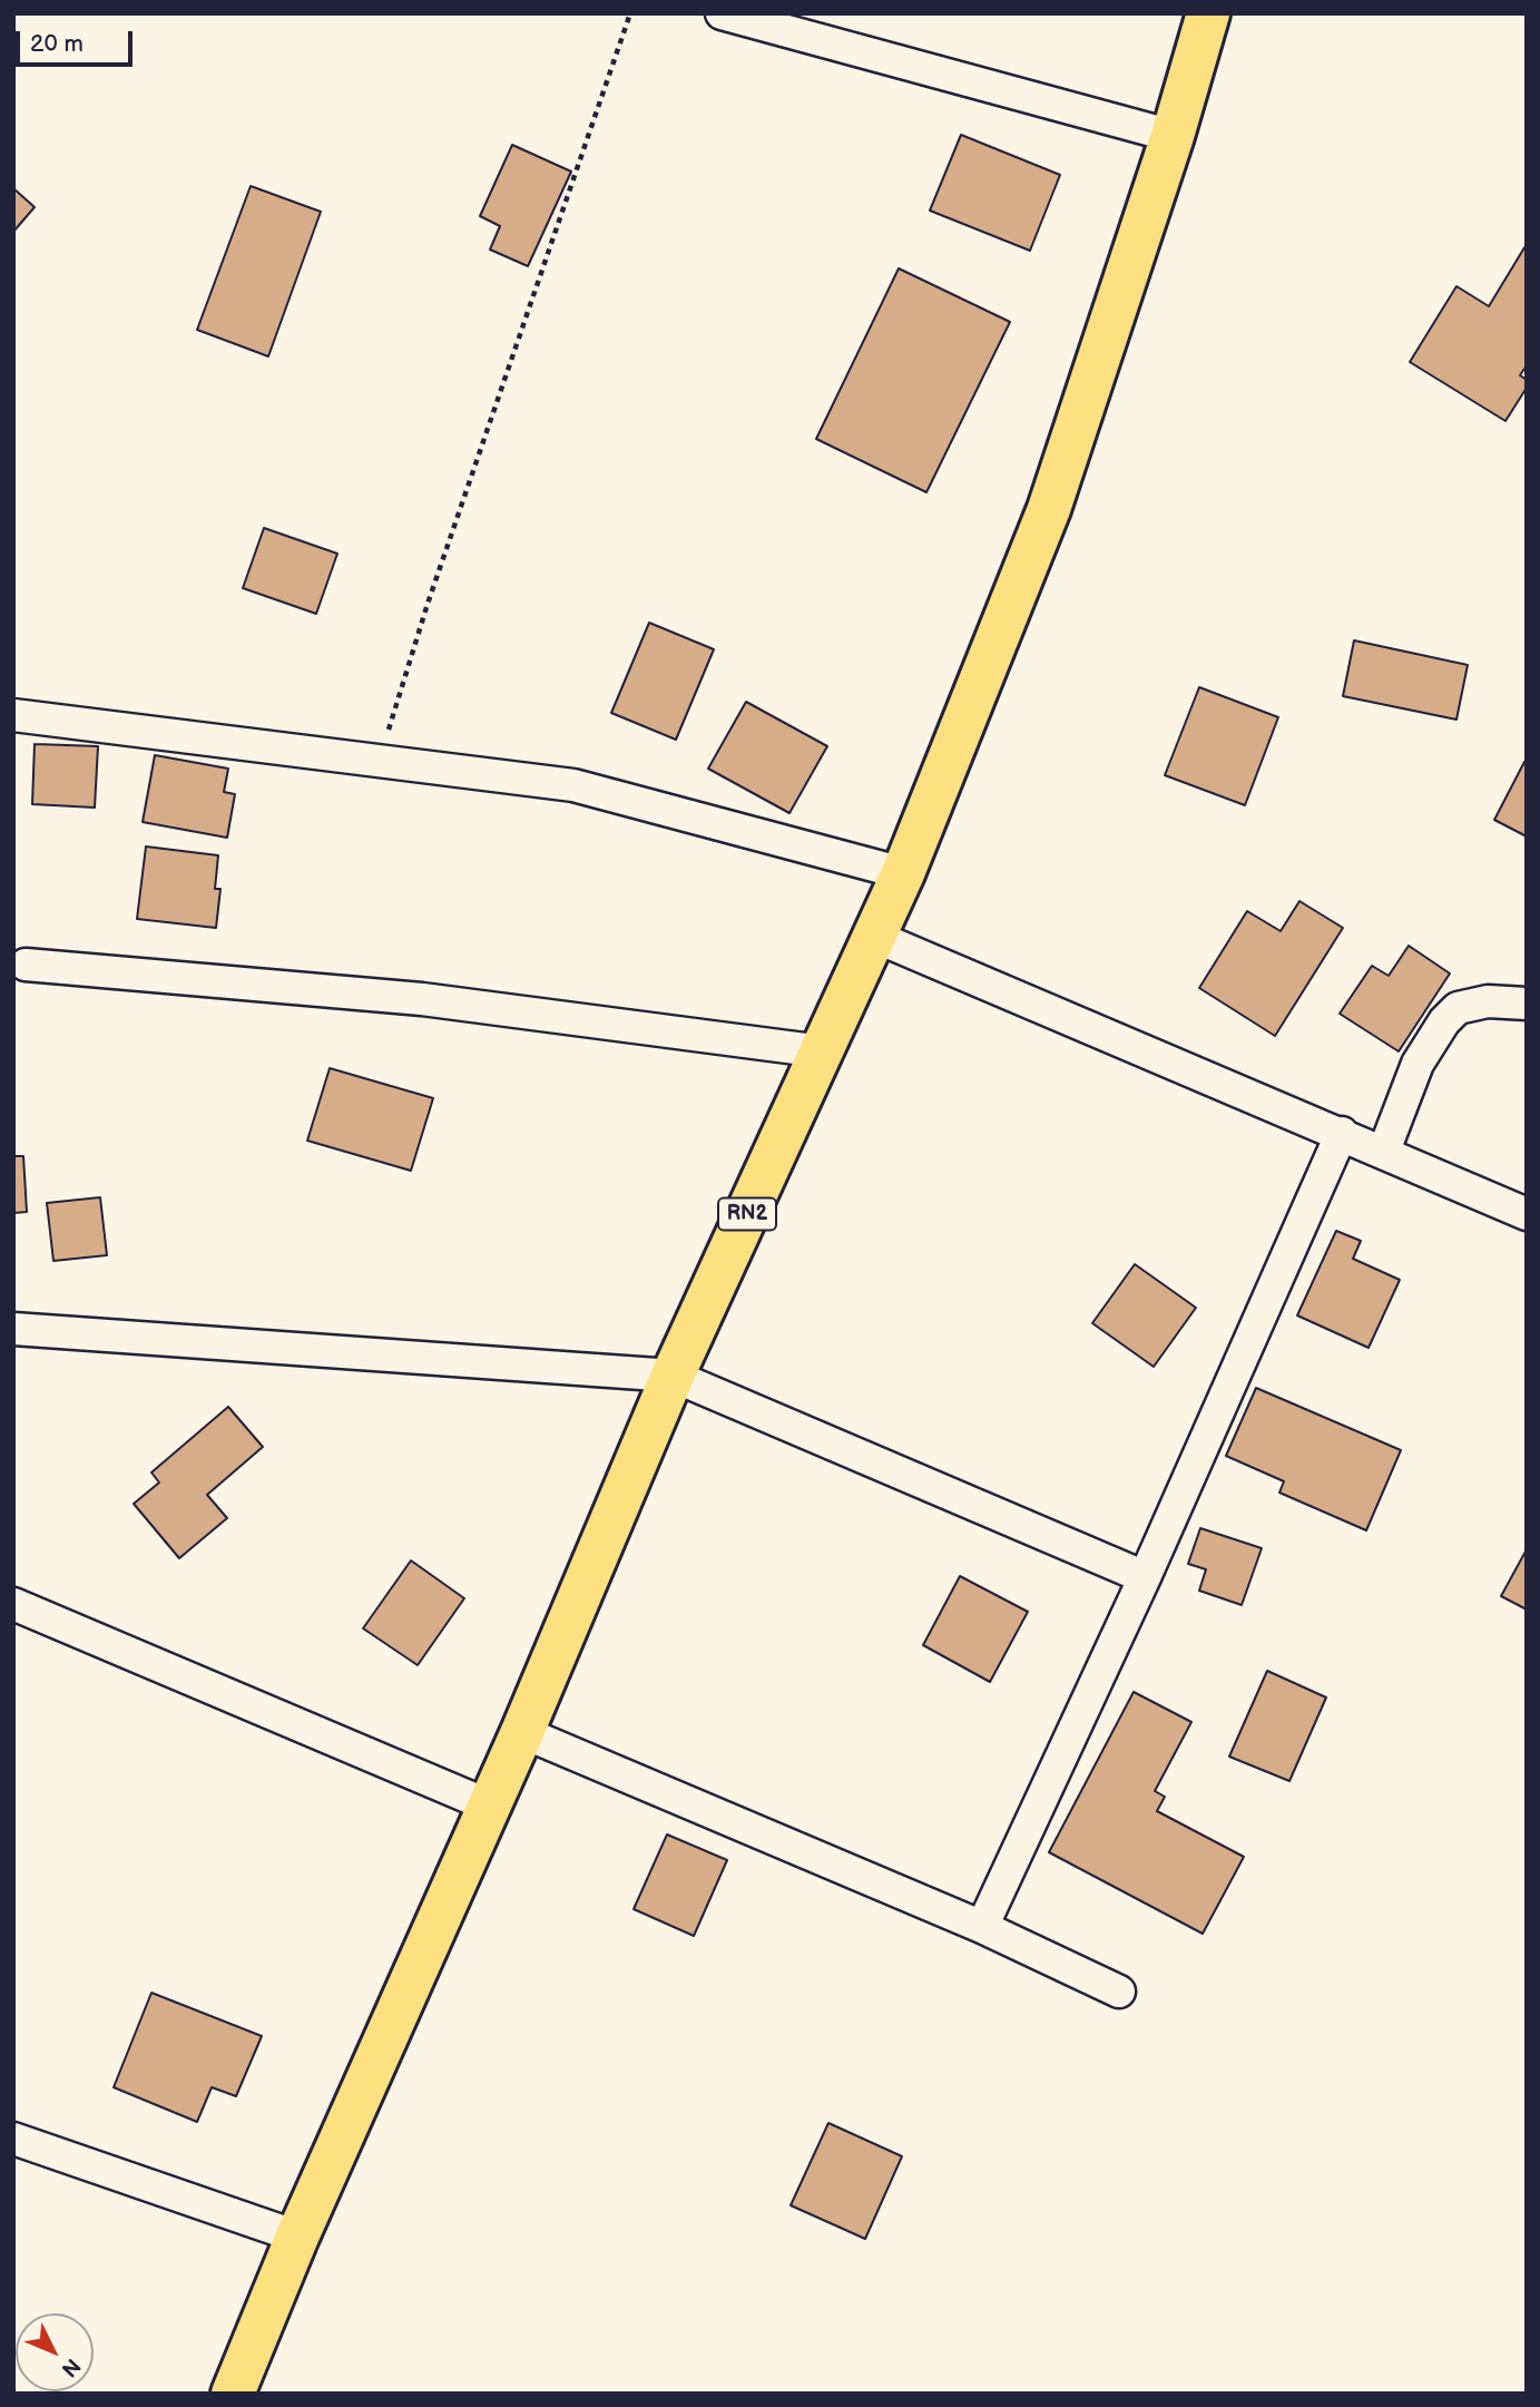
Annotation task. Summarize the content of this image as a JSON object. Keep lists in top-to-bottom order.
{
  "streets": {
    "main road": ["RN2"]
  },
  "scale_bar": "20 m",
  "north": "bottom right"
}
